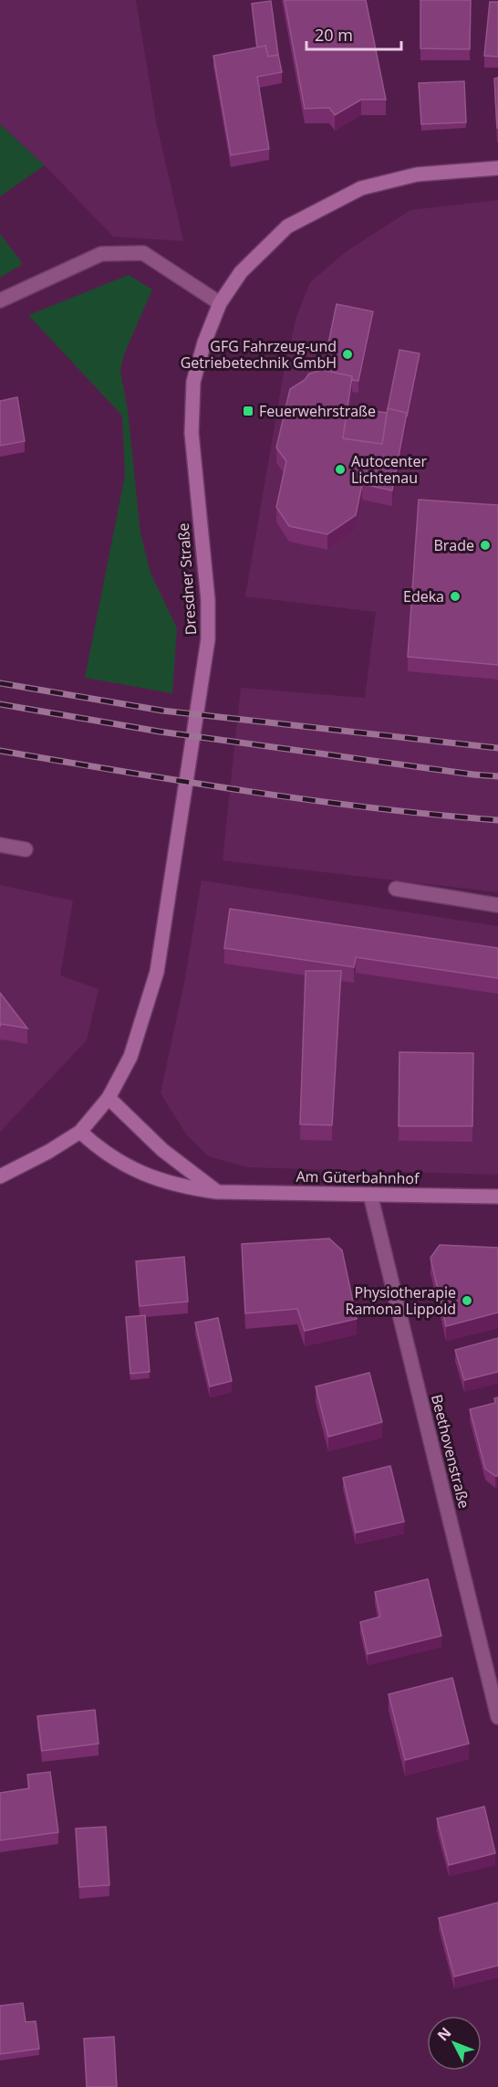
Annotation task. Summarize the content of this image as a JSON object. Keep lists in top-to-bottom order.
{
  "streets": {
    "main road": ["Dresdner Straße", "Am Güterbahnhof"],
    "street": ["Beethovenstraße"]
  },
  "crossings": [
    ["Dresdner Straße", "Am Güterbahnhof"],
    ["Am Güterbahnhof", "Beethovenstraße"]
  ],
  "places": {
    "other": [
      "GFG Fahrzeug-und Getriebetechnik GmbH",
      "Autocenter Lichtenau",
      "Brade",
      "Edeka",
      "Physiotherapie Ramona Lippold"
    ],
    "transit": ["Feuerwehrstraße"]
  },
  "scale_bar": "20 m",
  "north": "top left"
}
